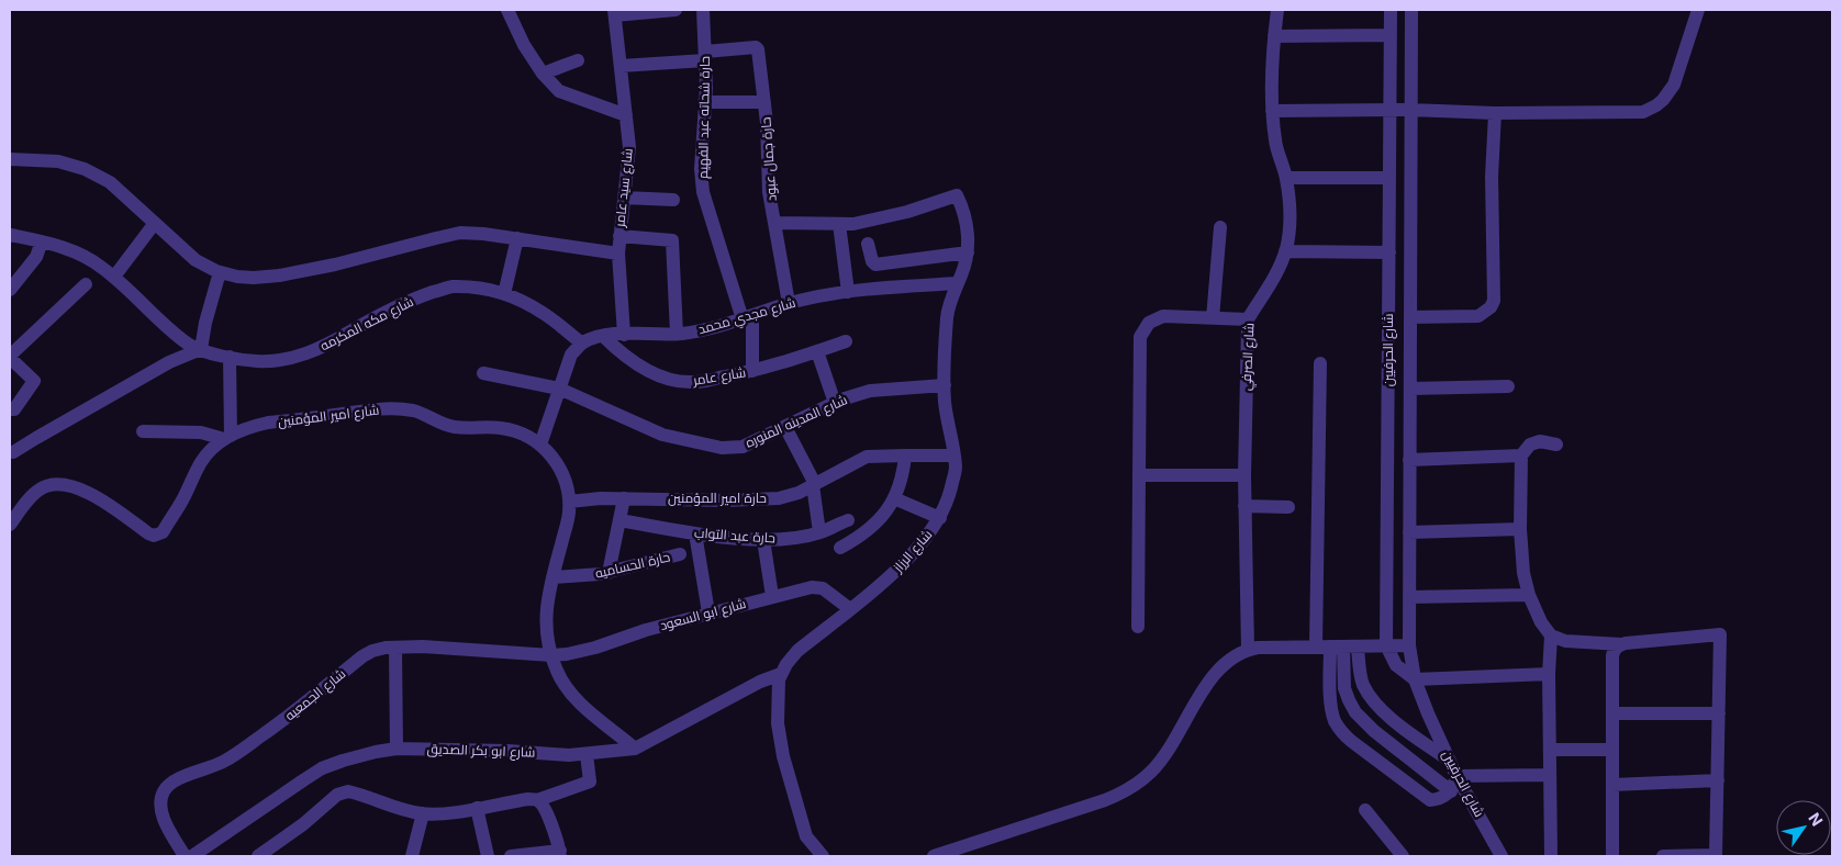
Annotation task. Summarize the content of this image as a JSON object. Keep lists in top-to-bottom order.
{
  "streets": {
    "street": [
      "حارة شحاته عبد الفهيم",
      "حارة جمال عبود",
      "شارع سيد عامر",
      "شارع مجدي محمد",
      "شارع مكه المكرمه",
      "شارع الحرفيين",
      "شارع الصرفي",
      "شارع عامر",
      "شارع امير المؤمنين",
      "شارع المدينه المنوره",
      "حارة امير المؤمنين",
      "حارة عبد التواب",
      "شارع الرزاز",
      "حارة الحساميه",
      "شارع ابو السعود",
      "شارع الجمعيه",
      "شارع ابو بكر الصديق"
    ]
  },
  "crossings": [
    ["حارة شحاته عبد الفهيم", "حارة جمال عبود"],
    ["حارة شحاته عبد الفهيم", "شارع مجدي محمد"],
    ["حارة شحاته عبد الفهيم", "شارع عامر"],
    ["حارة جمال عبود", "شارع مجدي محمد"],
    ["شارع سيد عامر", "شارع مجدي محمد"],
    ["شارع مجدي محمد", "شارع مكه المكرمه"],
    ["شارع مجدي محمد", "شارع عامر"],
    ["شارع مجدي محمد", "شارع الرزاز"],
    ["شارع امير المؤمنين", "حارة امير المؤمنين"],
    ["شارع امير المؤمنين", "حارة الحساميه"],
    ["شارع امير المؤمنين", "شارع ابو السعود"],
    ["شارع امير المؤمنين", "شارع الجمعيه"],
    ["شارع امير المؤمنين", "شارع ابو بكر الصديق"],
    ["شارع المدينه المنوره", "شارع الرزاز"],
    ["حارة امير المؤمنين", "شارع الرزاز"],
    ["شارع الرزاز", "شارع ابو السعود"],
    ["شارع الرزاز", "شارع ابو بكر الصديق"],
    ["شارع ابو السعود", "شارع الجمعيه"]
  ],
  "north": "top right"
}
